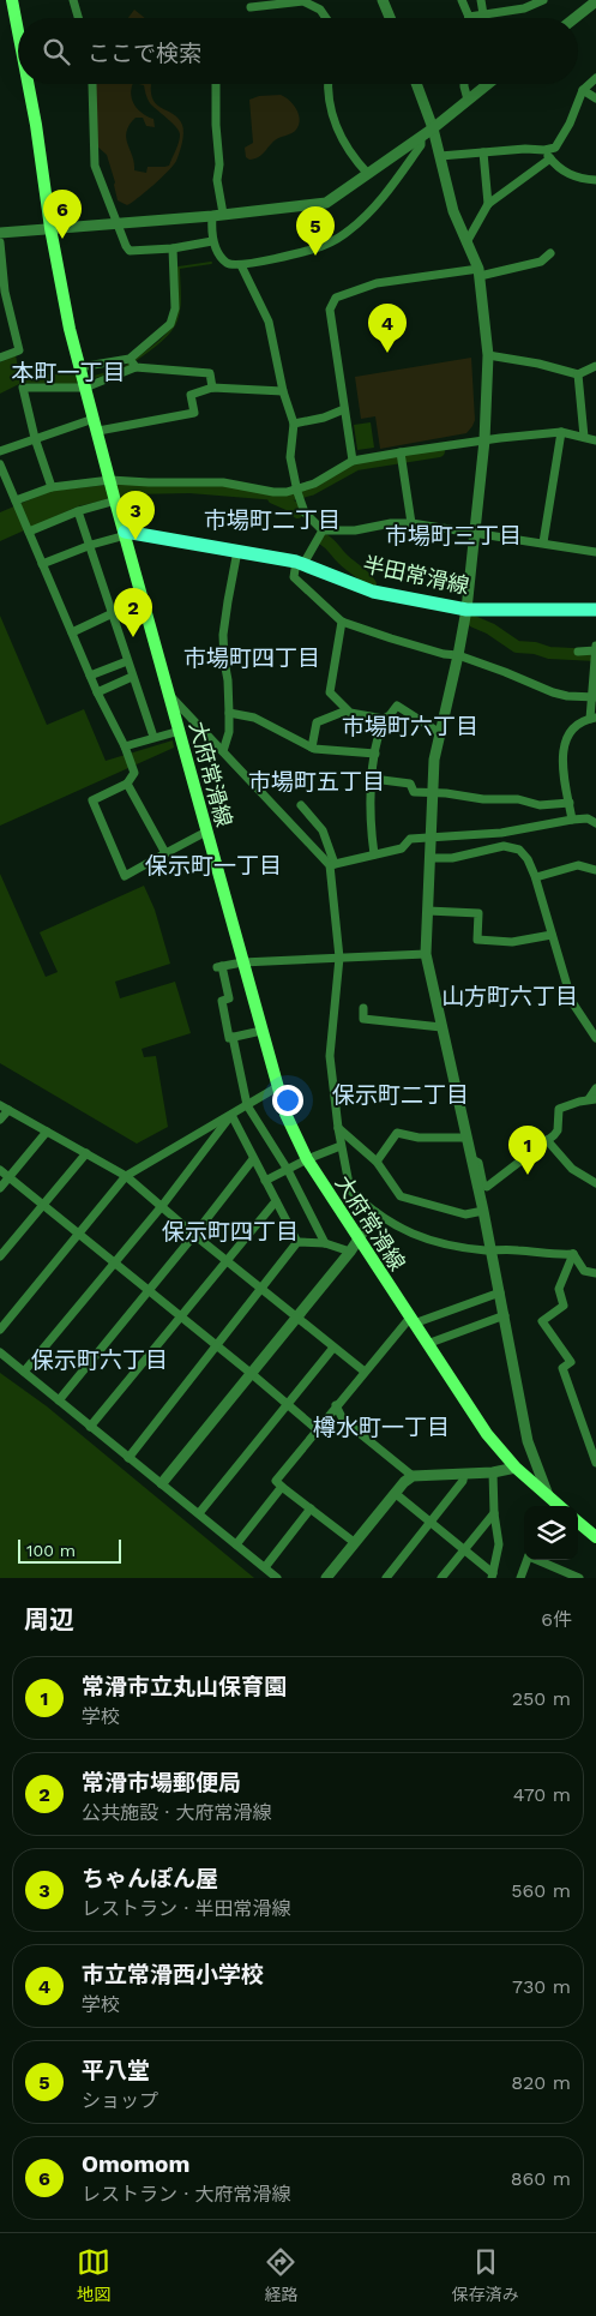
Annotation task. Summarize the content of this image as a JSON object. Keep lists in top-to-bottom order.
{
  "streets": {
    "main road": ["半田常滑線", "大府常滑線"]
  },
  "crossings": [
    ["半田常滑線", "大府常滑線"]
  ],
  "districts": [
    "本町一丁目",
    "市場町二丁目",
    "市場町三丁目",
    "市場町四丁目",
    "市場町六丁目",
    "市場町五丁目",
    "保示町一丁目",
    "山方町六丁目",
    "保示町二丁目",
    "保示町四丁目",
    "保示町六丁目",
    "樽水町一丁目"
  ],
  "scale_bar": "100 m",
  "page": {
    "search": "ここで検索",
    "pins": [
      "6",
      "5",
      "4",
      "3",
      "2",
      "1"
    ],
    "scale": "100 m",
    "heading": ["周辺", "6件"],
    "list": [
      {
        "mark": "1",
        "name": "常滑市立丸山保育園",
        "note": "学校",
        "value": "250 m"
      },
      {
        "mark": "2",
        "name": "常滑市場郵便局",
        "note": "公共施設 · 大府常滑線",
        "value": "470 m"
      },
      {
        "mark": "3",
        "name": "ちゃんぽん屋",
        "note": "レストラン · 半田常滑線",
        "value": "560 m"
      },
      {
        "mark": "4",
        "name": "市立常滑西小学校",
        "note": "学校",
        "value": "730 m"
      },
      {
        "mark": "5",
        "name": "平八堂",
        "note": "ショップ",
        "value": "820 m"
      },
      {
        "mark": "6",
        "name": "Omomom",
        "note": "レストラン · 大府常滑線",
        "value": "860 m"
      }
    ],
    "nav": ["地図", "経路", "保存済み"]
  }
}
